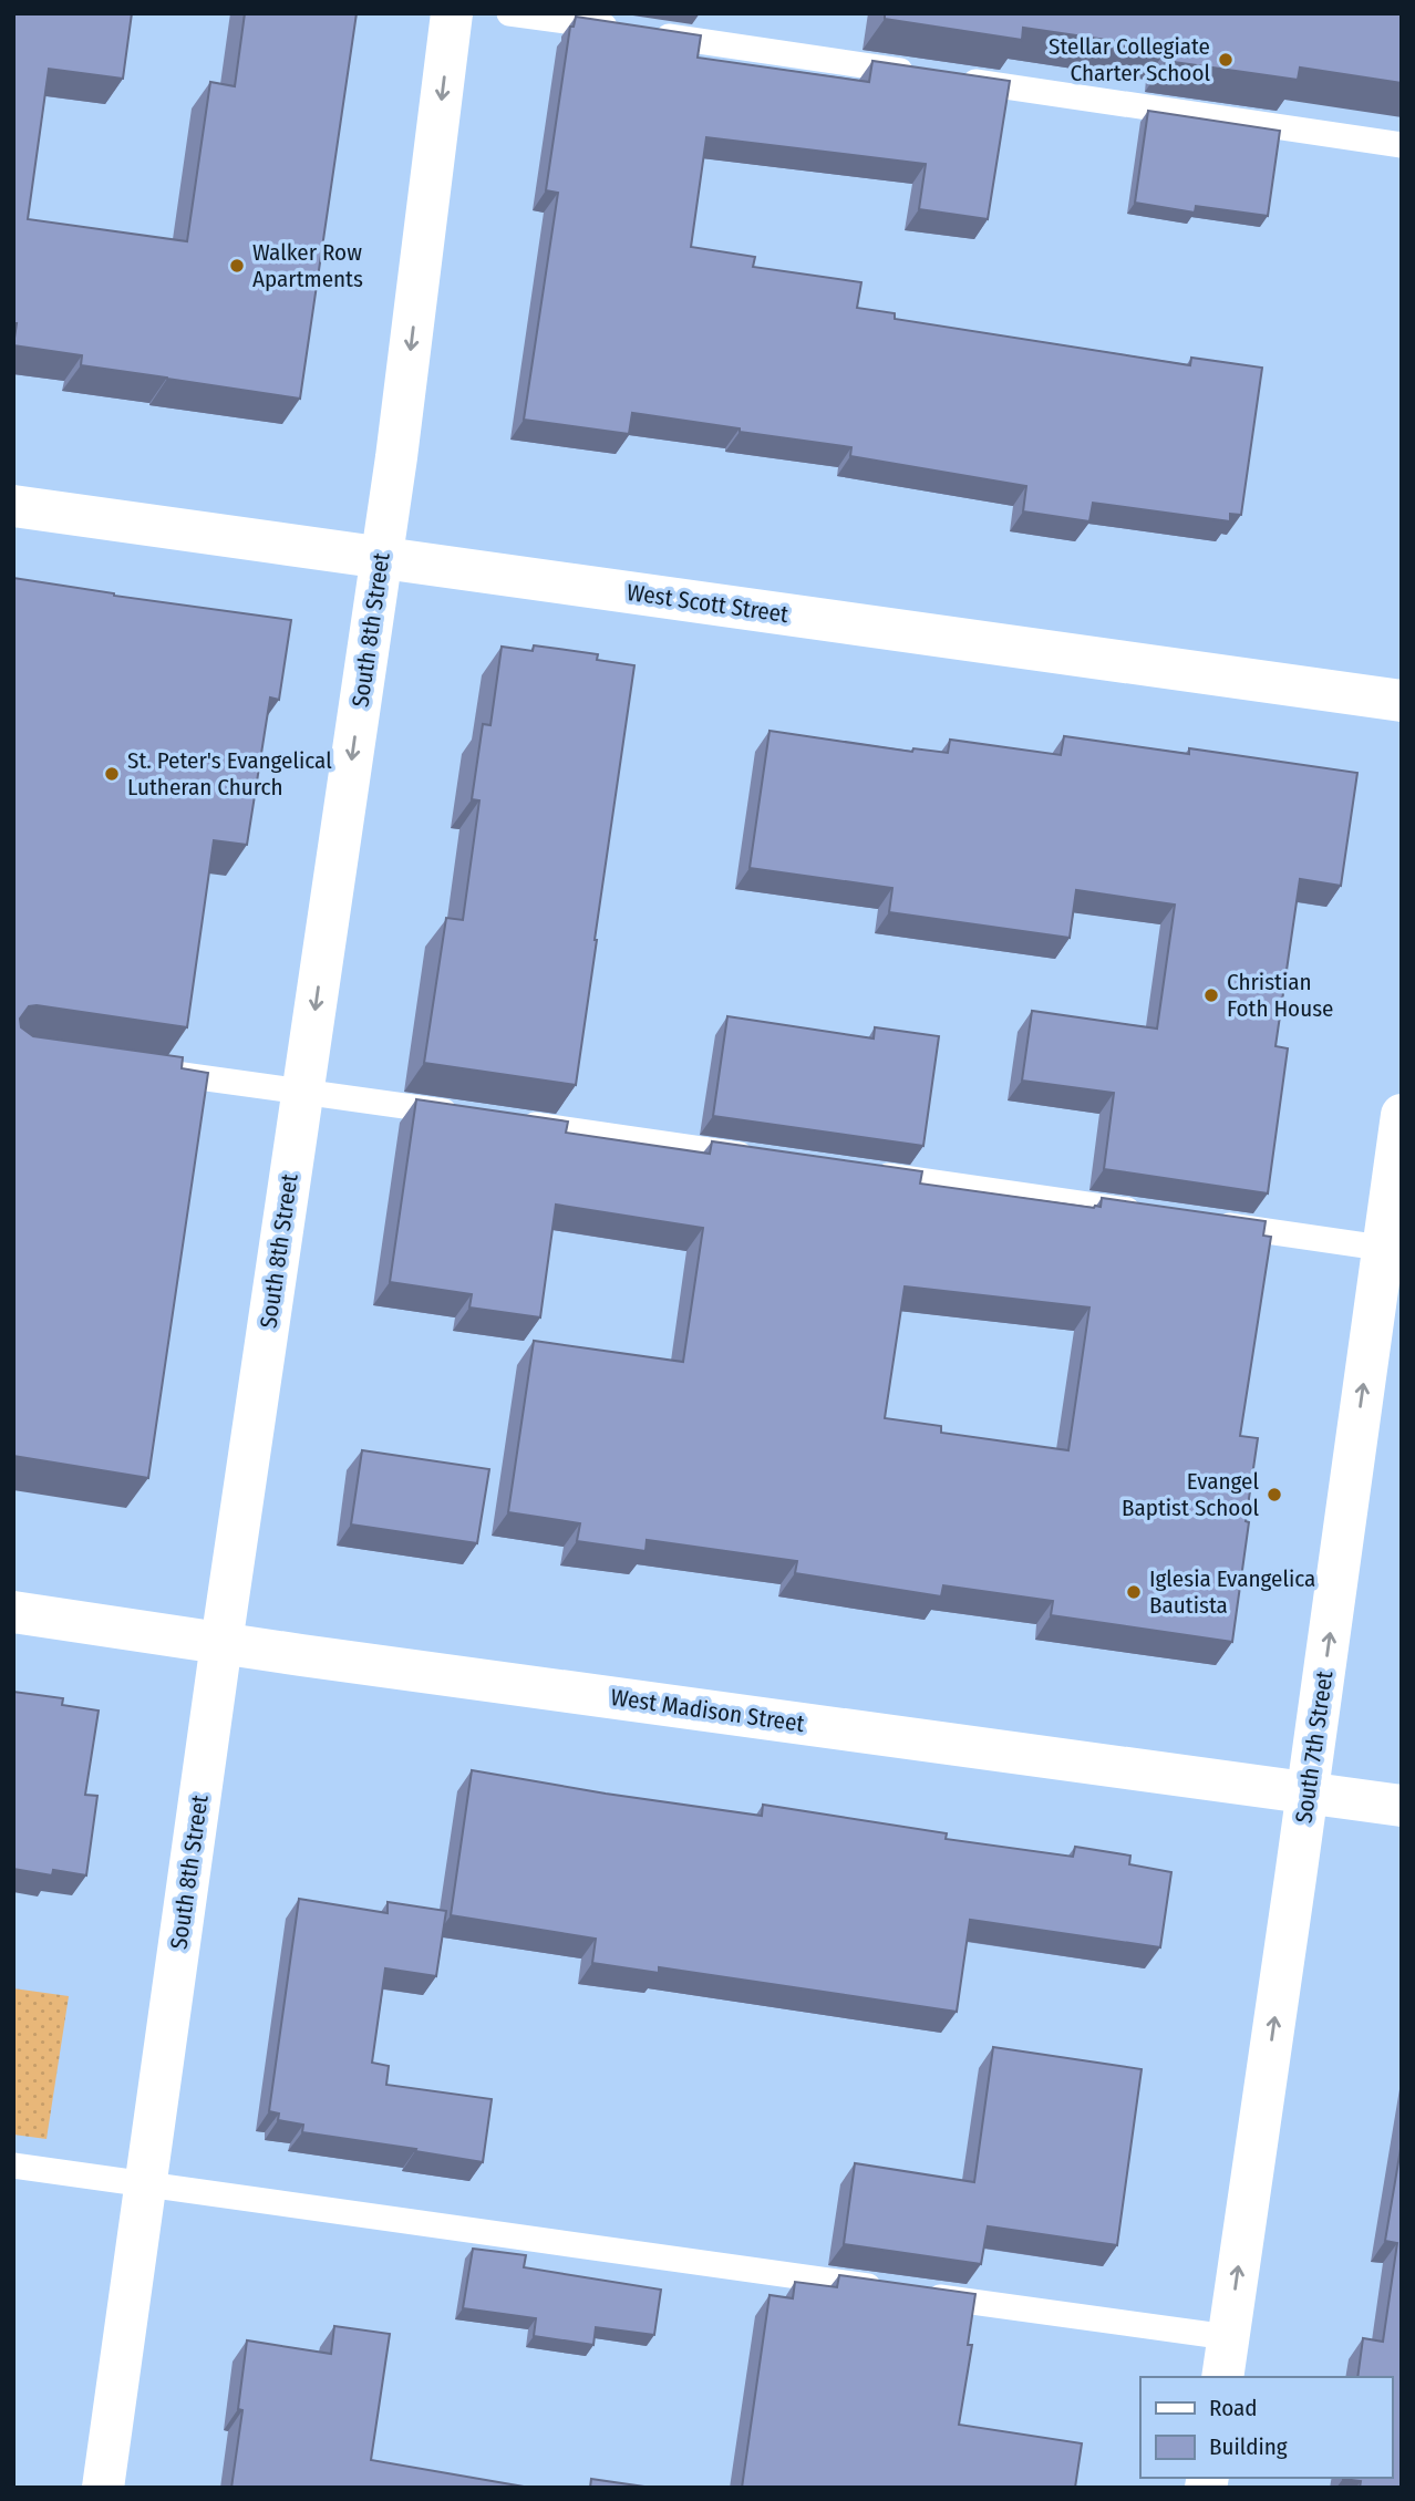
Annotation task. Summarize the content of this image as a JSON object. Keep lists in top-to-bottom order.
{
  "streets": {
    "street": [
      "West Scott Street",
      "South 8th Street",
      "West Madison Street",
      "South 7th Street"
    ]
  },
  "crossings": [
    ["West Scott Street", "South 8th Street"],
    ["South 8th Street", "West Madison Street"],
    ["West Madison Street", "South 7th Street"]
  ],
  "one_way": ["South 8th Street", "South 7th Street"],
  "places": [
    "Stellar Collegiate Charter School",
    "Walker Row Apartments",
    "St. Peter's Evangelical Lutheran Church",
    "Christian Foth House",
    "Evangel Baptist School",
    "Iglesia Evangelica Bautista"
  ],
  "legend": ["Road", "Building"]
}
